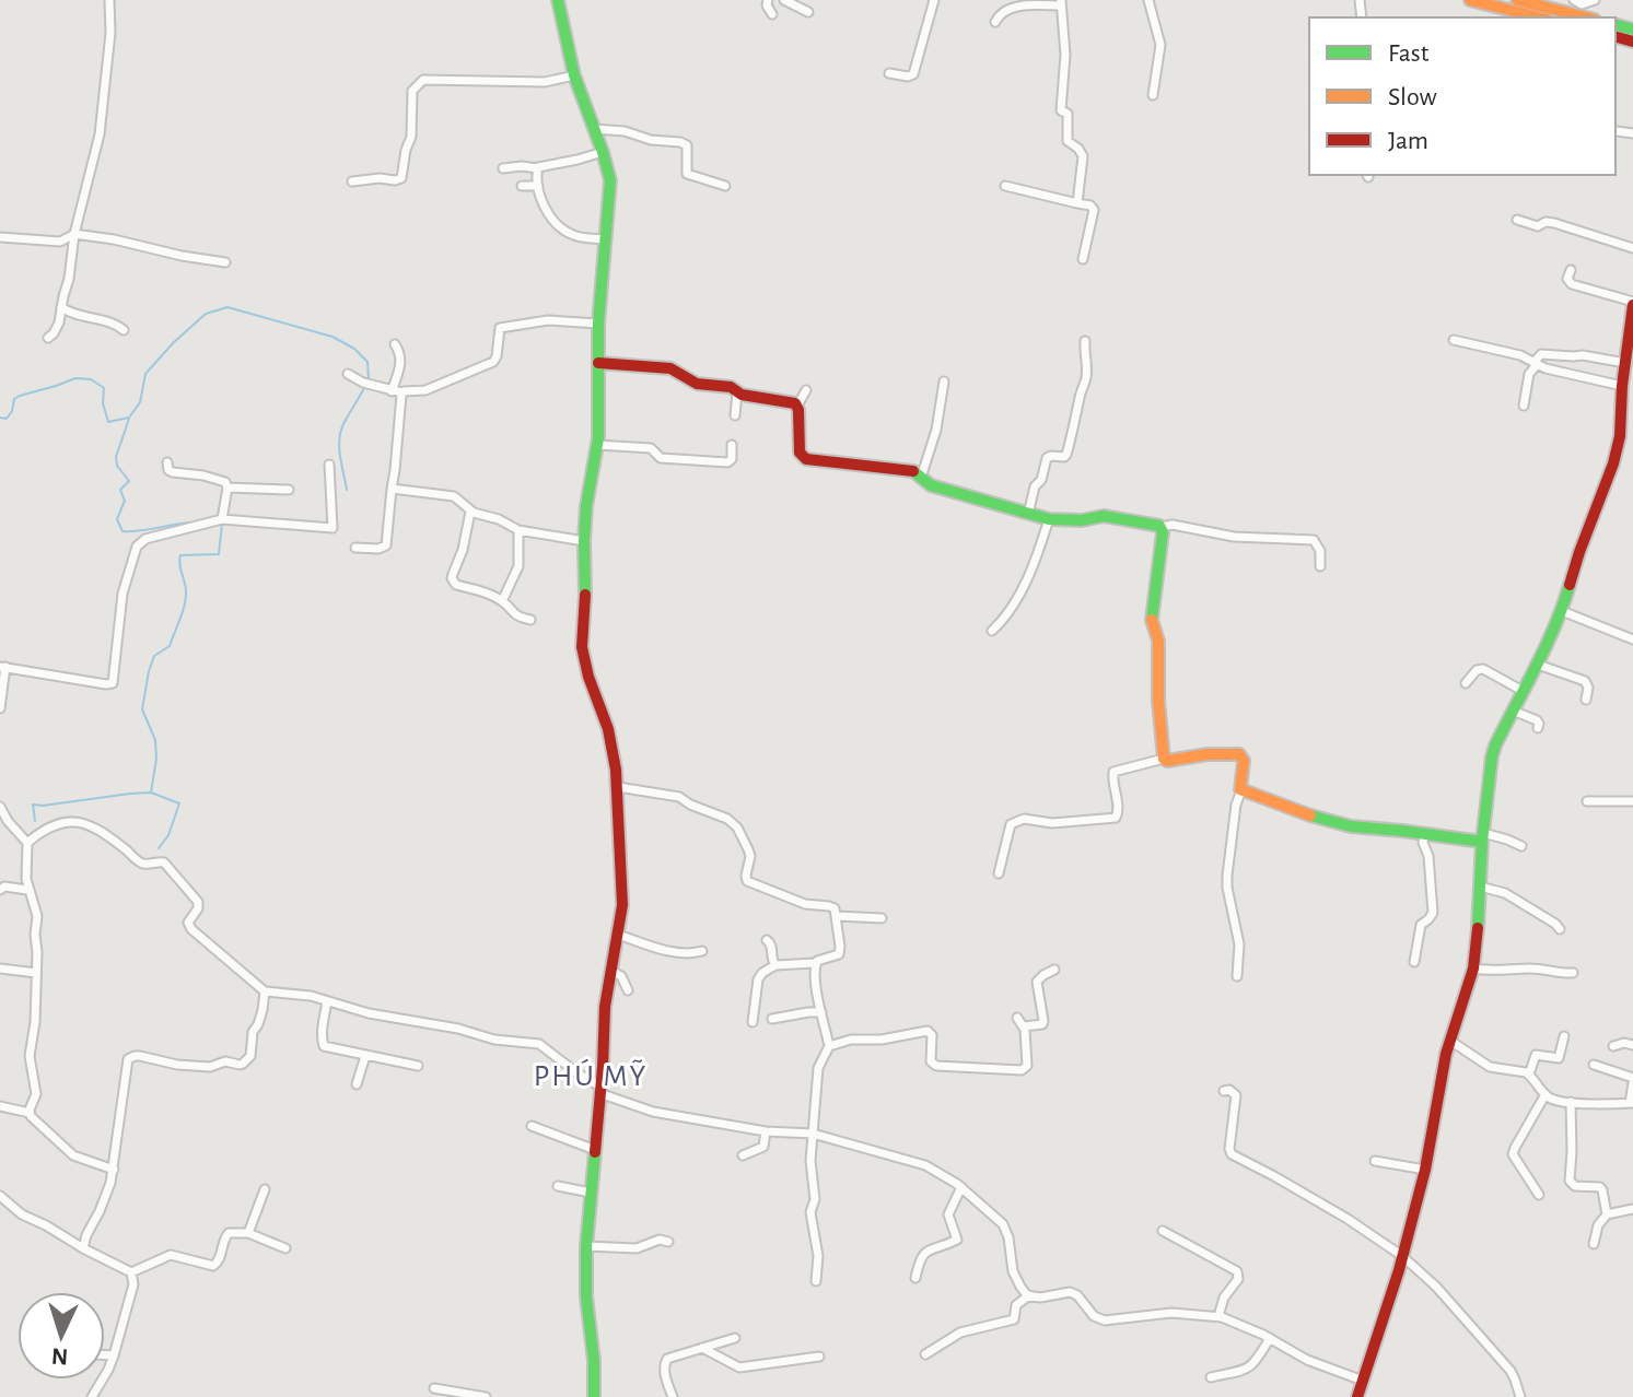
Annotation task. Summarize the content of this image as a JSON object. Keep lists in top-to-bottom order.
{
  "districts": ["PHÚ MỸ"],
  "legend": ["Fast", "Slow", "Jam"],
  "north": "bottom"
}
